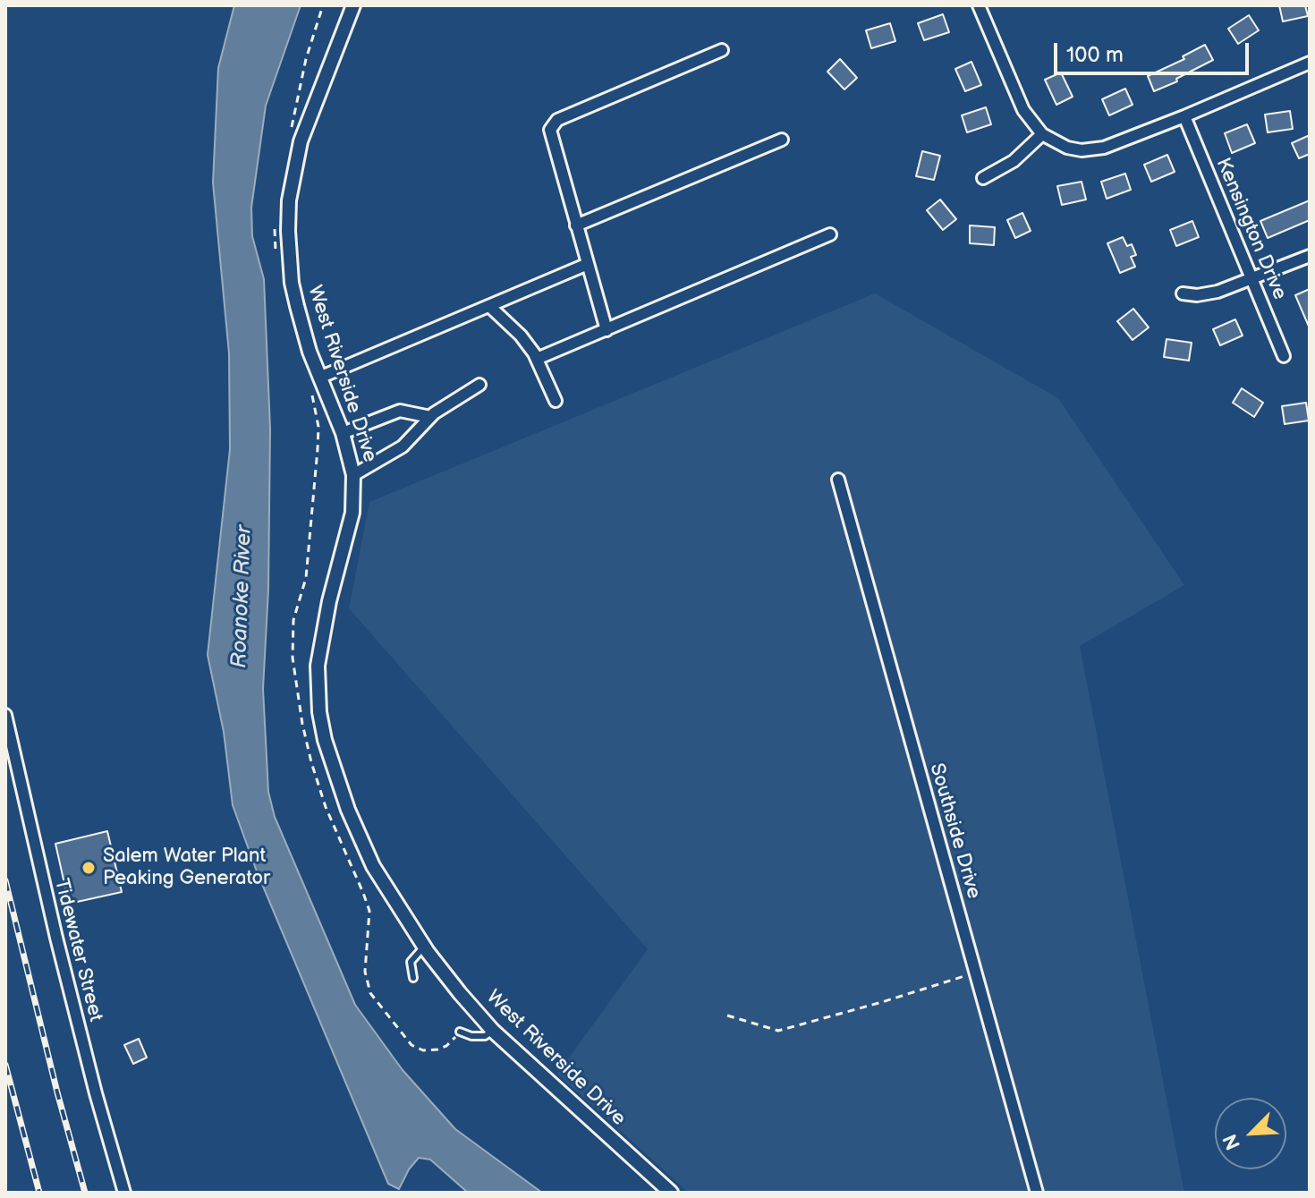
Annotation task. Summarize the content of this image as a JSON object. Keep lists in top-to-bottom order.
{
  "streets": {
    "street": [
      "Kensington Drive",
      "West Riverside Drive",
      "Southside Drive",
      "Tidewater Street"
    ]
  },
  "water": ["Roanoke River"],
  "places": ["Salem Water Plant Peaking Generator"],
  "scale_bar": "100 m",
  "north": "bottom left"
}
